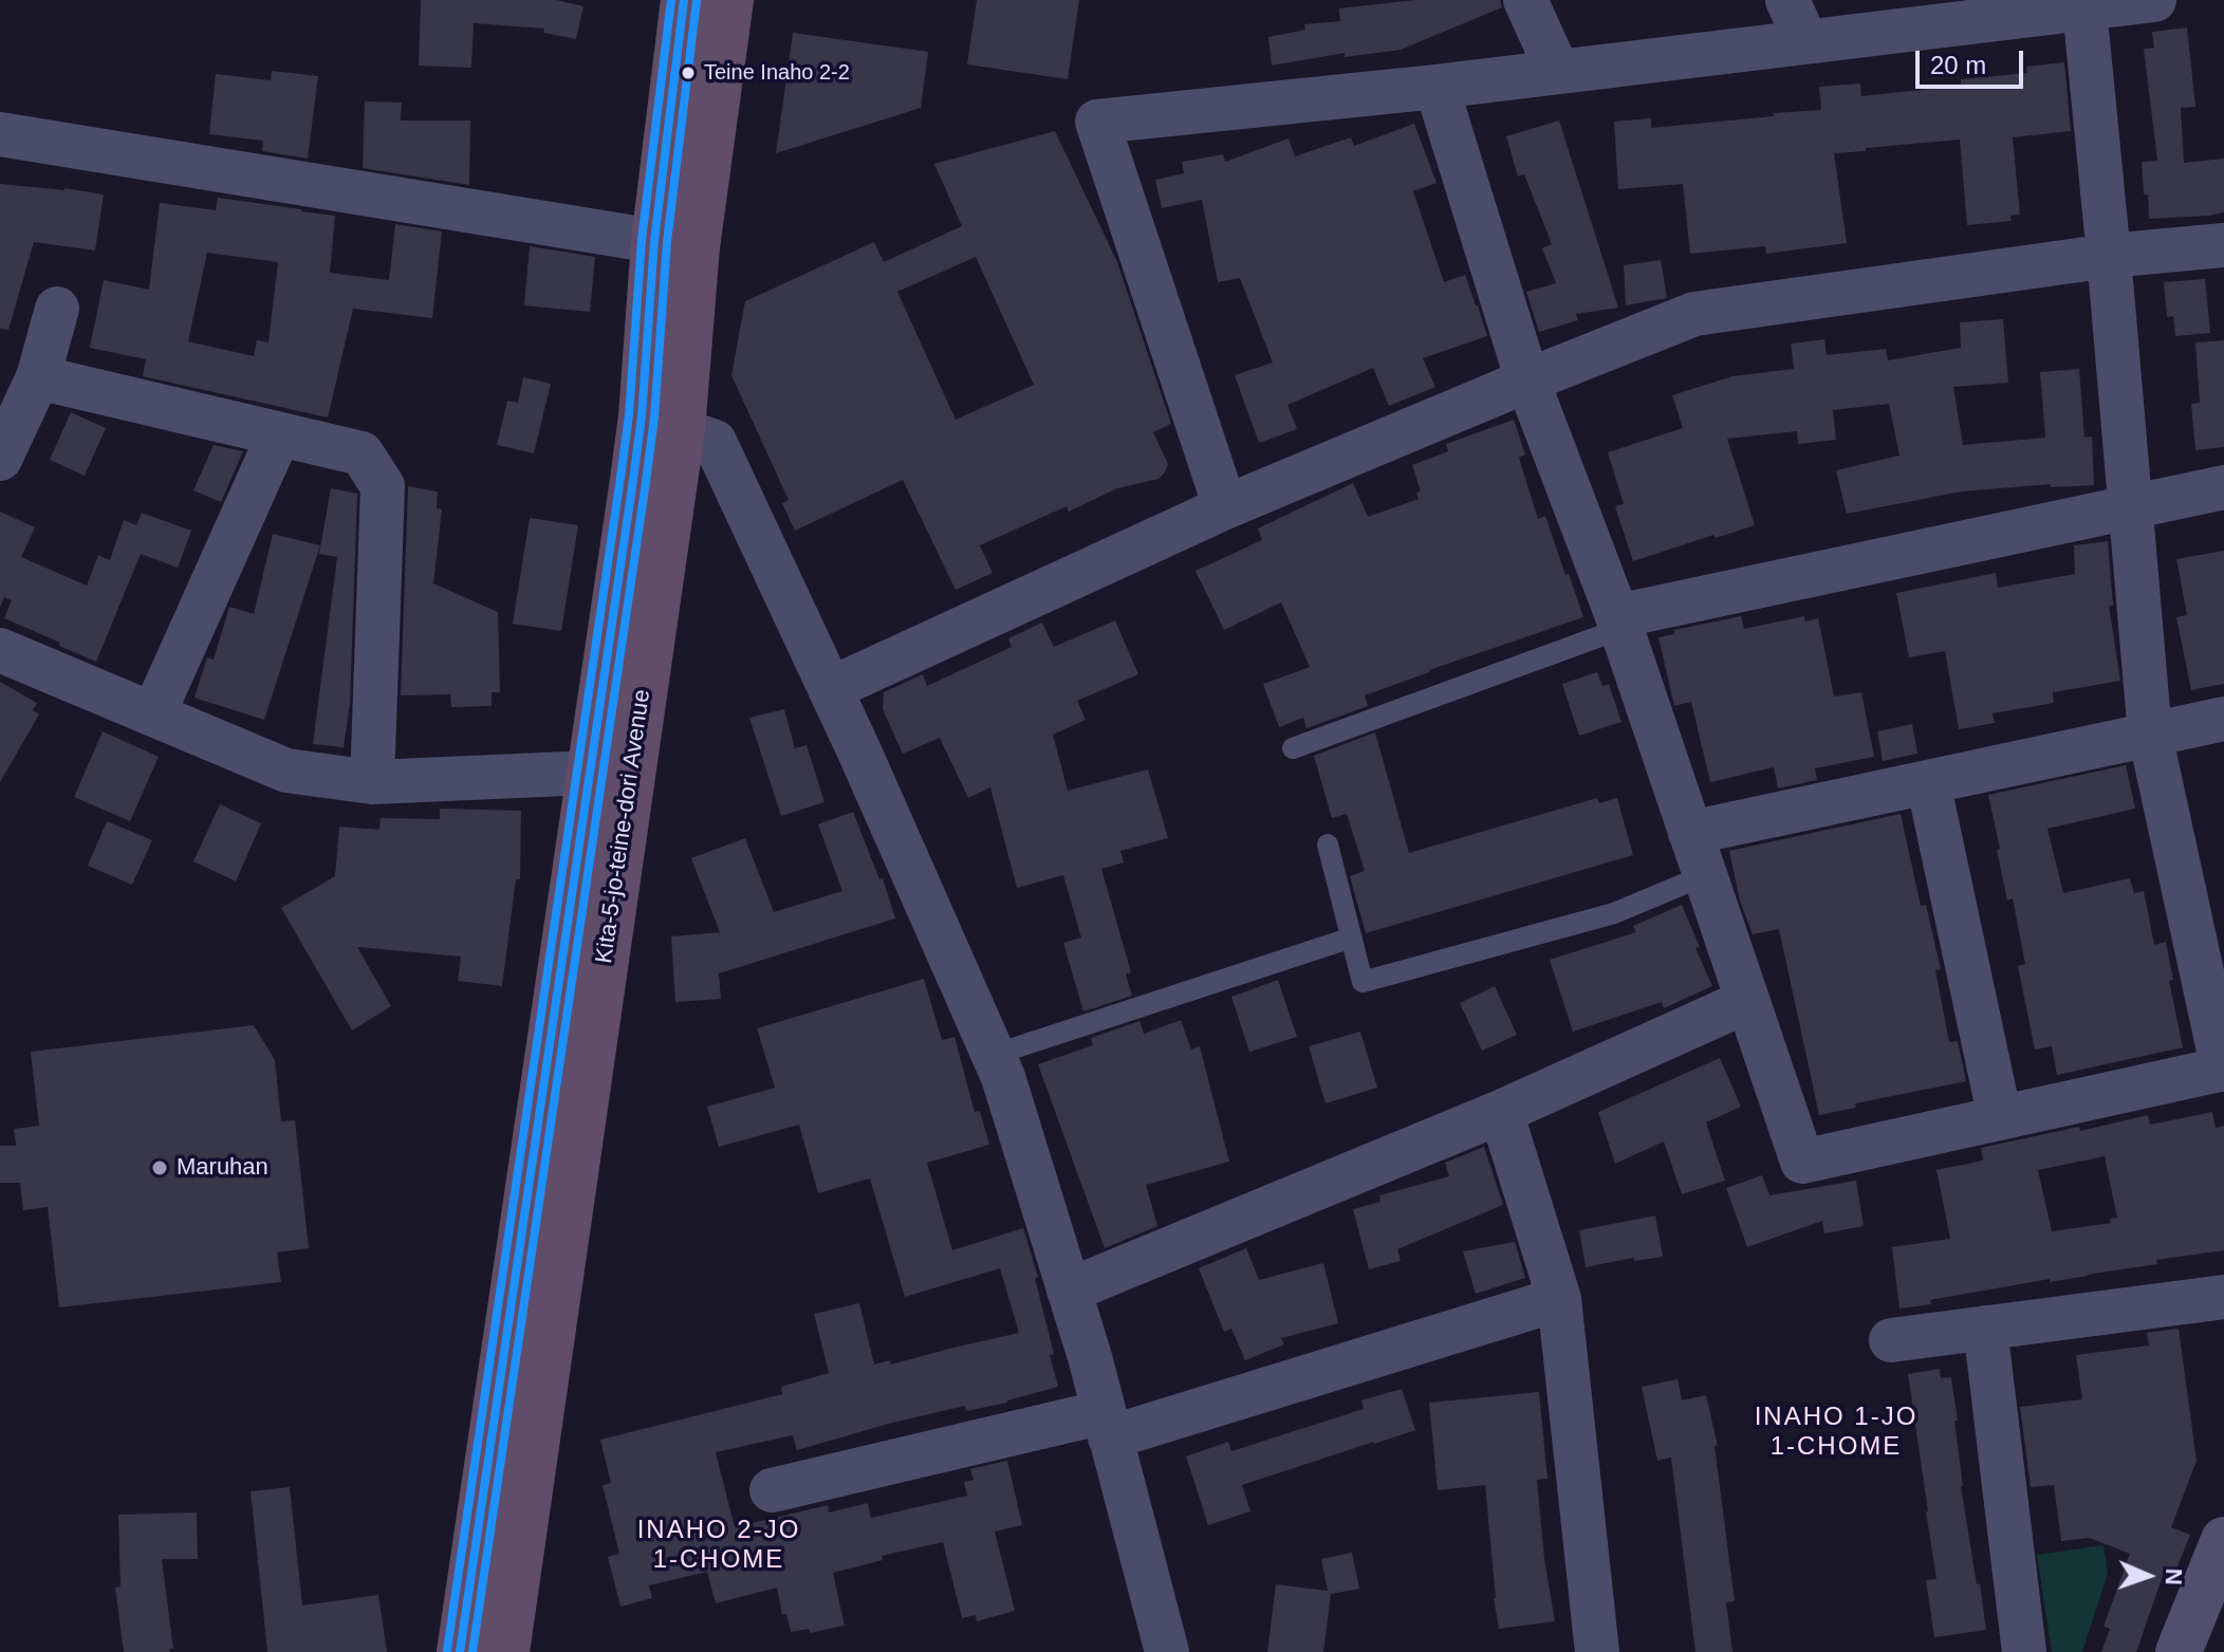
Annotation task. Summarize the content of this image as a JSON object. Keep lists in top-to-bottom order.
{
  "streets": {
    "highway": ["Kita-5-jo-teine-dori Avenue"]
  },
  "districts": ["INAHO 1-JO 1-CHOME", "INAHO 2-JO 1-CHOME"],
  "places": ["Teine Inaho 2-2", "Maruhan"],
  "scale_bar": "20 m",
  "north": "right"
}
